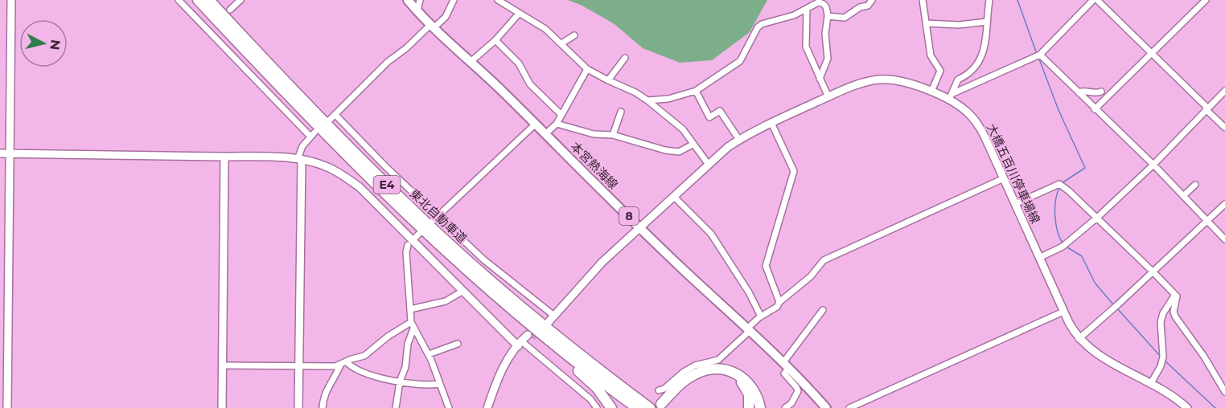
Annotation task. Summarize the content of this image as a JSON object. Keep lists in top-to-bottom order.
{
  "streets": {
    "highway": ["E4", "東北自動車道"],
    "main road": ["本宮熱海線", "8"],
    "street": ["大橋五百川停車場線"]
  },
  "crossings": [
    ["本宮熱海線", "大橋五百川停車場線"]
  ],
  "north": "right"
}
